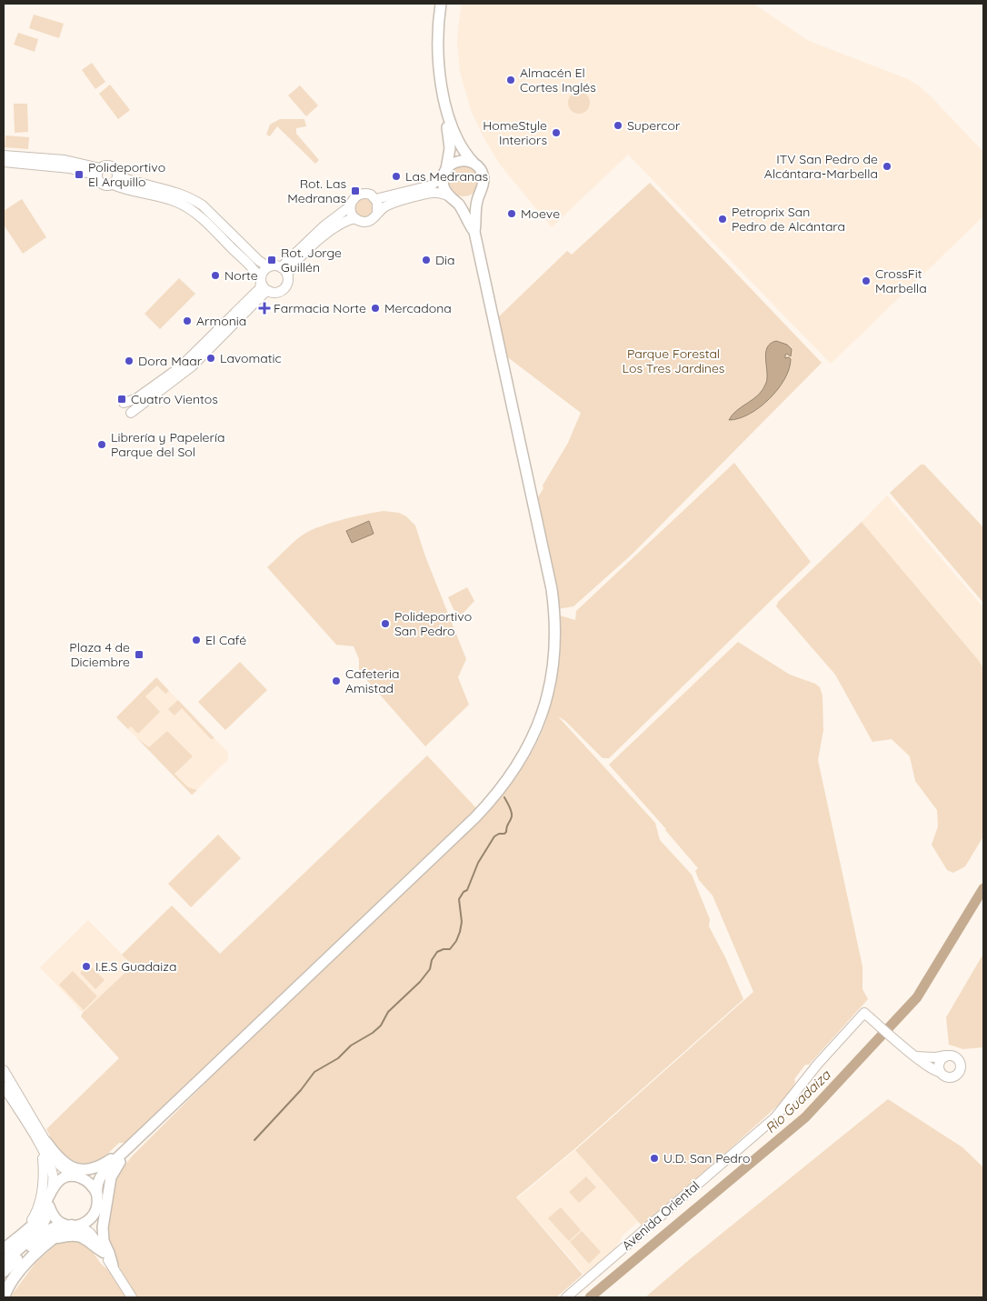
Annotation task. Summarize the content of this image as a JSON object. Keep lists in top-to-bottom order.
{
  "streets": {
    "street": ["Avenida Oriental"]
  },
  "water": ["Rio Guadaiza"],
  "parks": ["Parque Forestal Los Tres Jardines"],
  "places": {
    "other": [
      "Almacén El Cortes Inglés",
      "Supercor",
      "HomeStyle Interiors",
      "ITV San Pedro de Alcántara-Marbella",
      "Las Medranas",
      "Moeve",
      "Petroprix San Pedro de Alcántara",
      "Dia",
      "Norte",
      "CrossFit Marbella",
      "Mercadona",
      "Armonia",
      "Lavomatic",
      "Dora Maar",
      "Librería y Papelería Parque del Sol",
      "Polideportivo San Pedro",
      "El Café",
      "Cafeteria Amistad",
      "I.E.S Guadaiza",
      "U.D. San Pedro"
    ],
    "transit": [
      "Polideportivo El Arquillo",
      "Rot. Las Medranas",
      "Rot. Jorge Guillén",
      "Cuatro Vientos",
      "Plaza 4 de Diciembre"
    ],
    "health": ["Farmacia Norte"]
  }
}
